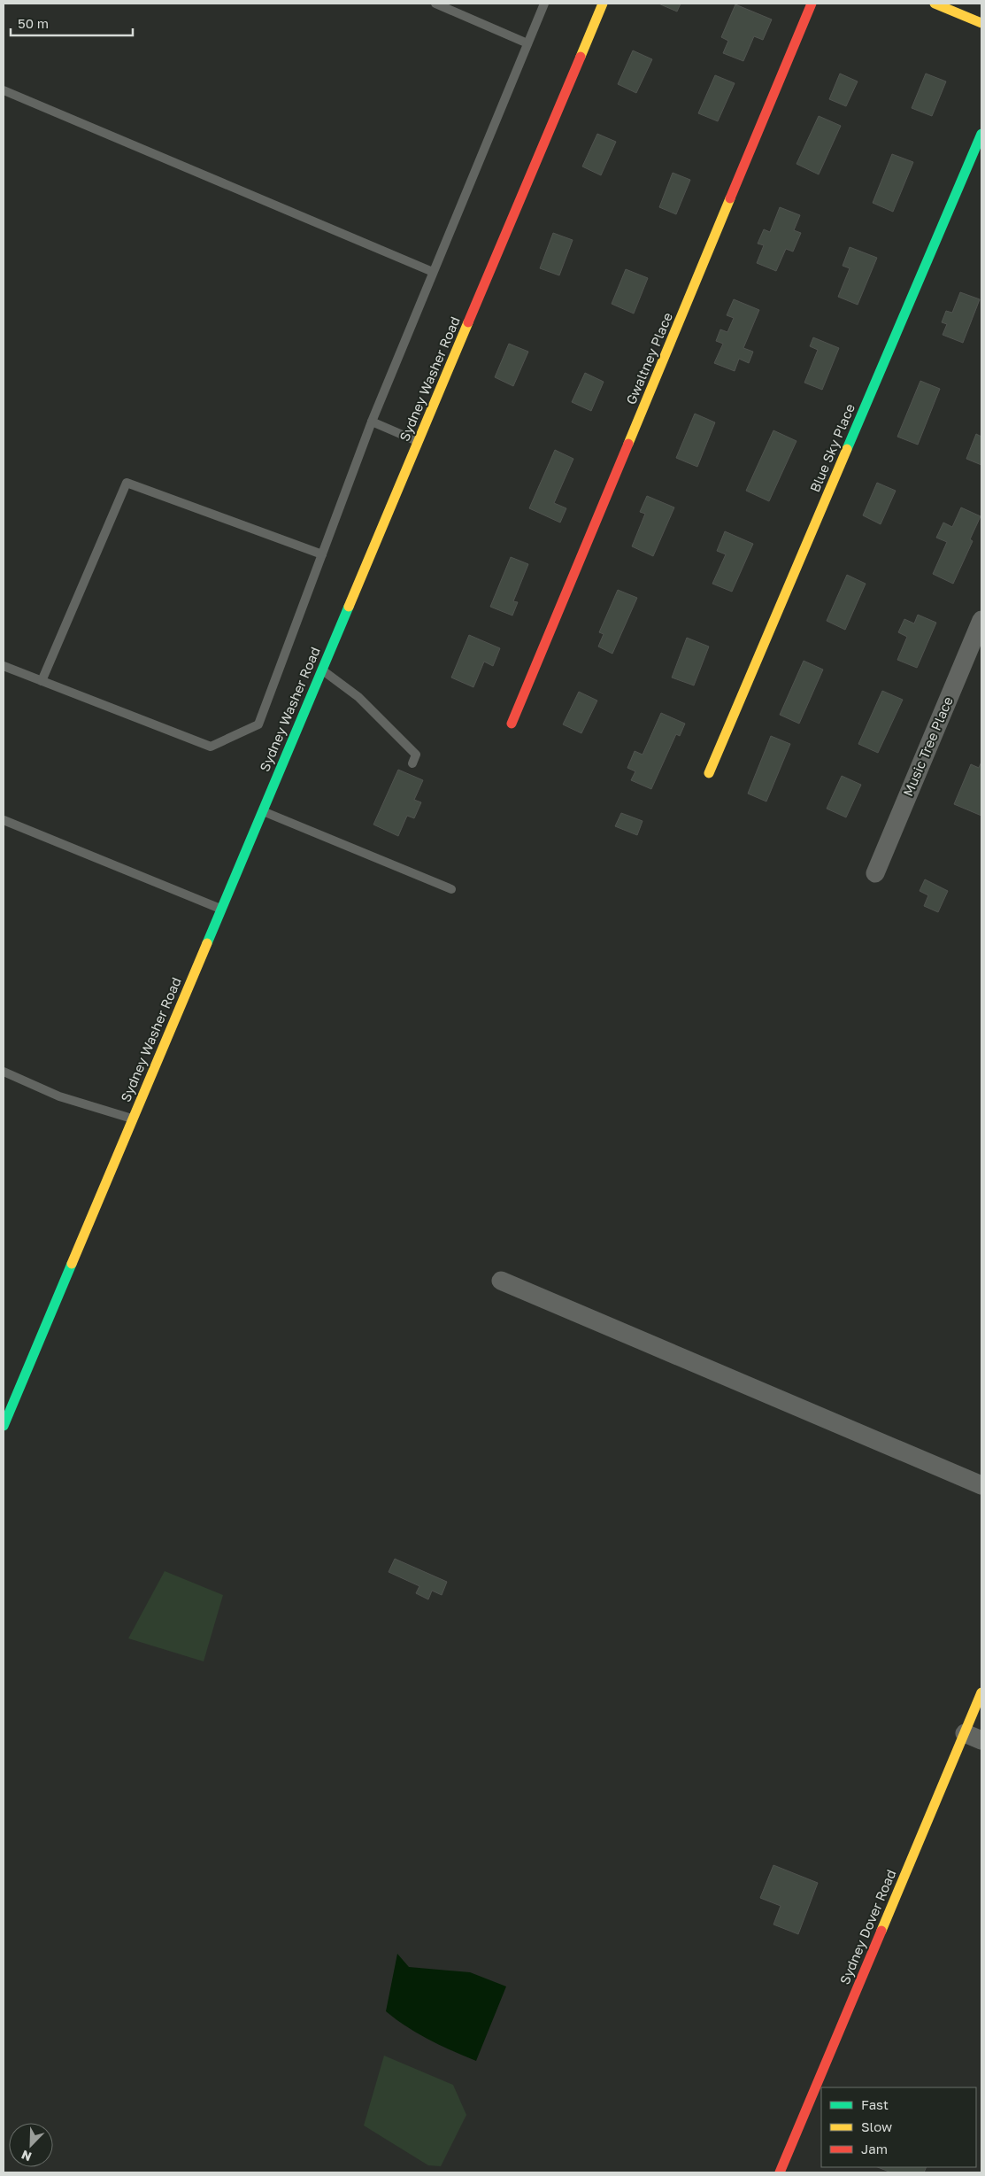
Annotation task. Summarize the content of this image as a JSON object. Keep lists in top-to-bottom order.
{
  "streets": {
    "street": [
      "Gwaltney Place",
      "Sydney Washer Road",
      "Blue Sky Place",
      "Music Tree Place",
      "Sydney Dover Road"
    ]
  },
  "legend": ["Fast", "Slow", "Jam"],
  "scale_bar": "50 m",
  "north": "bottom left"
}
